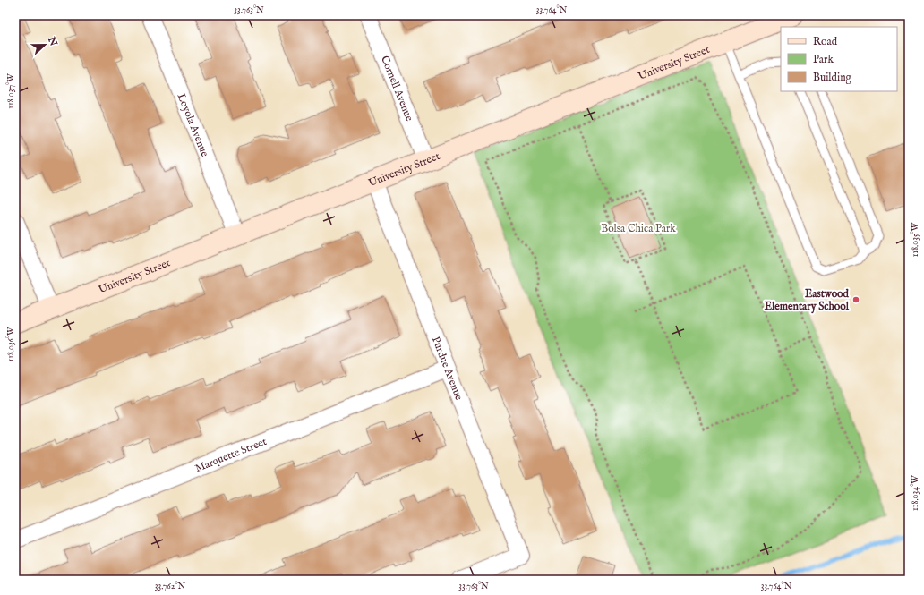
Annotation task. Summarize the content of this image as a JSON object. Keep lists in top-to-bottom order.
{
  "streets": {
    "street": [
      "University Street",
      "Cornell Avenue",
      "Loyola Avenue",
      "Purdue Avenue",
      "Marquette Street"
    ]
  },
  "crossings": [
    ["University Street", "Cornell Avenue"],
    ["University Street", "Loyola Avenue"],
    ["University Street", "Purdue Avenue"],
    ["Purdue Avenue", "Marquette Street"]
  ],
  "parks": ["Bolsa Chica Park"],
  "places": ["Eastwood Elementary School"],
  "legend": ["Road", "Park", "Building"],
  "north": "right",
  "coordinates": [
    "33.763°N",
    "33.764°N",
    "118.037°W",
    "118.035°W",
    "118.036°W",
    "118.034°W",
    "33.762°N"
  ]
}
